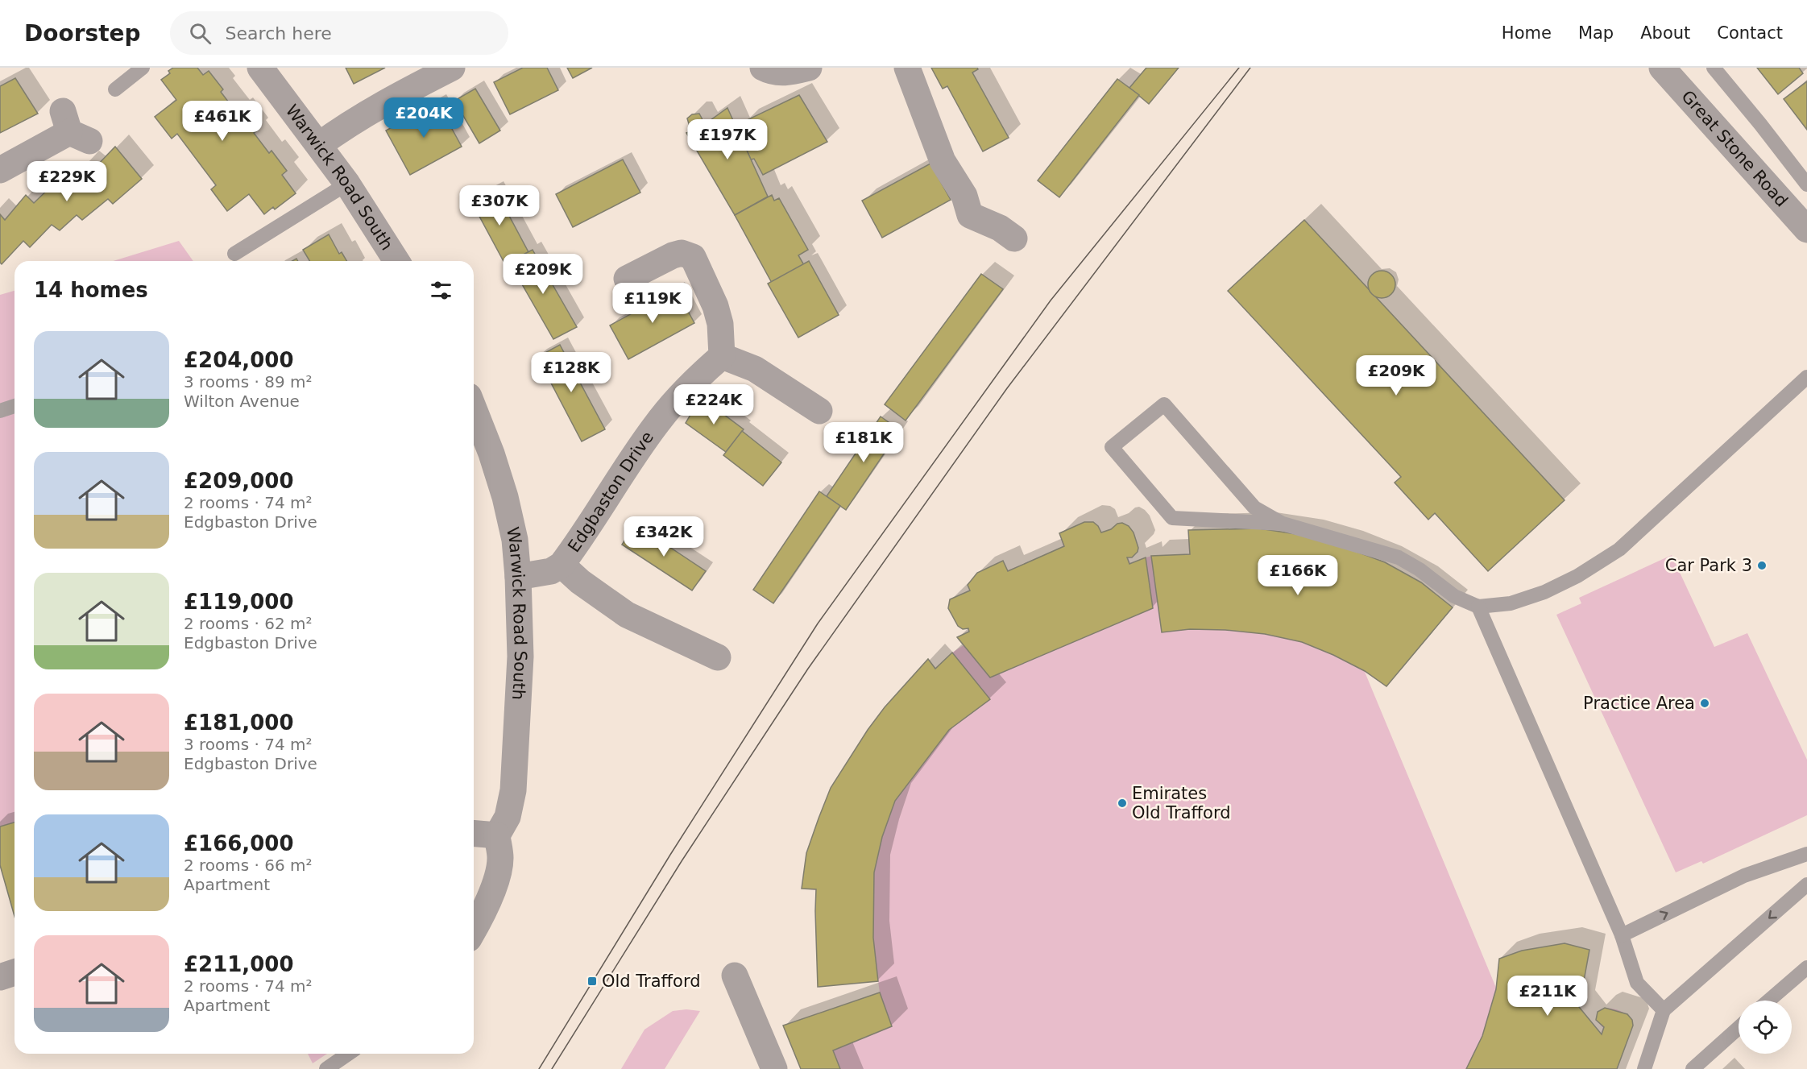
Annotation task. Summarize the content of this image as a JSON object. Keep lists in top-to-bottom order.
{
  "streets": {
    "street": ["Great Stone Road", "Warwick Road South", "Edgbaston Drive"]
  },
  "crossings": [
    ["Warwick Road South", "Edgbaston Drive"]
  ],
  "places": {
    "other": ["Car Park 3", "Practice Area", "Emirates Old Trafford"],
    "transit": ["Old Trafford"]
  },
  "page": {
    "header": "Doorstep",
    "search": "Search here",
    "nav": [
      "Home",
      "Map",
      "About",
      "Contact"
    ],
    "price": [
      "£204K",
      "£461K",
      "£197K",
      "£229K",
      "£307K",
      "£209K",
      "£119K",
      "£128K",
      "£209K",
      "£224K",
      "£181K",
      "£342K",
      "£166K",
      "£211K"
    ],
    "heading": "14 homes",
    "list": [
      {
        "name": "£204,000",
        "note": "3 rooms · 89 m² · Wilton Avenue"
      },
      {
        "name": "£209,000",
        "note": "2 rooms · 74 m² · Edgbaston Drive"
      },
      {
        "name": "£119,000",
        "note": "2 rooms · 62 m² · Edgbaston Drive"
      },
      {
        "name": "£181,000",
        "note": "3 rooms · 74 m² · Edgbaston Drive"
      },
      {
        "name": "£166,000",
        "note": "2 rooms · 66 m² · Apartment"
      },
      {
        "name": "£211,000",
        "note": "2 rooms · 74 m² · Apartment"
      }
    ]
  }
}
